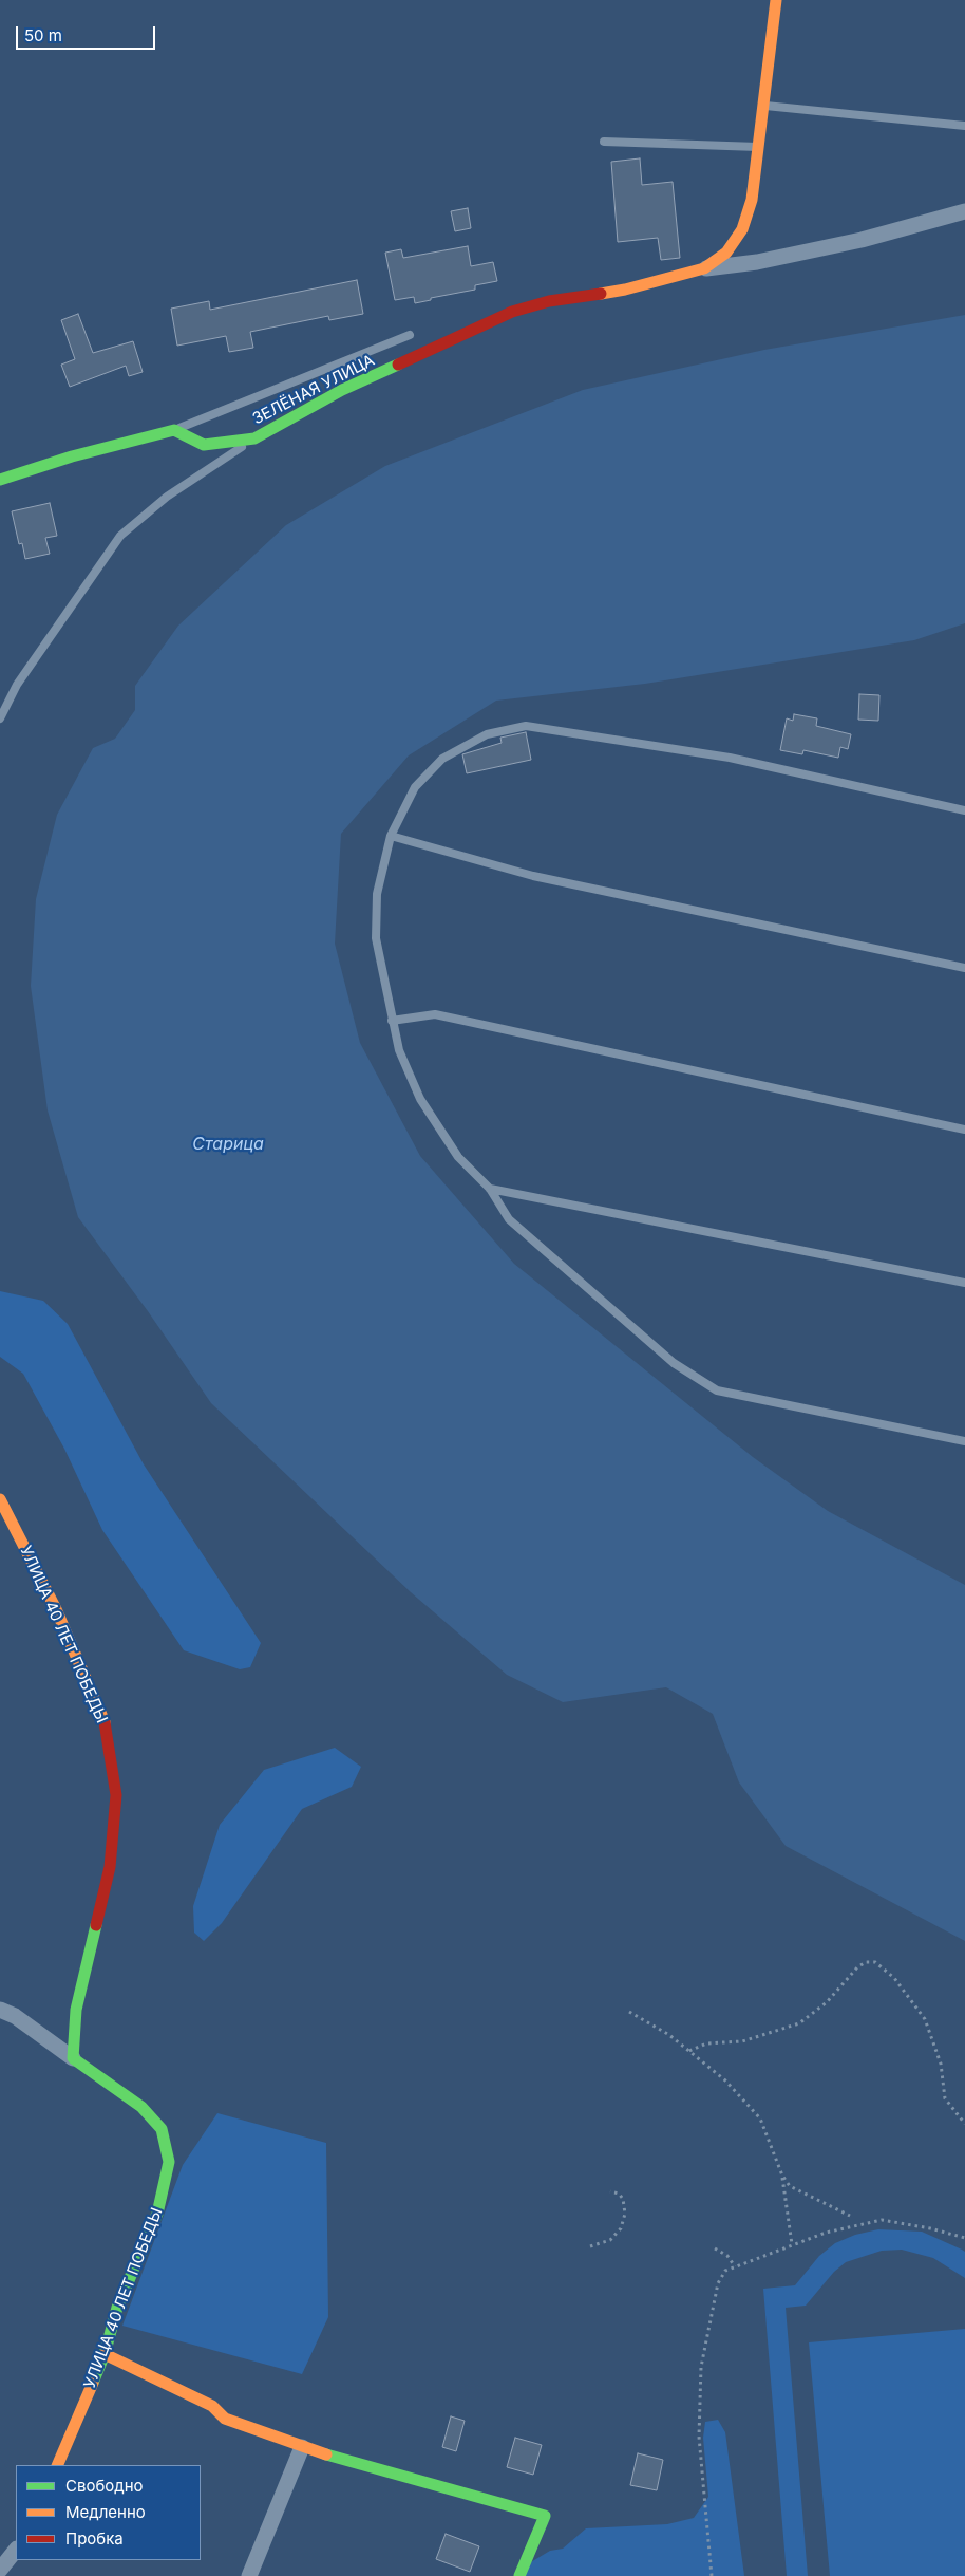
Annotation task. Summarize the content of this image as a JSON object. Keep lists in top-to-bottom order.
{
  "streets": {
    "street": ["ЗЕЛЁНАЯ УЛИЦА", "УЛИЦА 40 ЛЕТ ПОБЕДЫ"]
  },
  "water": ["Старица"],
  "legend": ["Свободно", "Медленно", "Пробка"],
  "scale_bar": "50 m"
}
